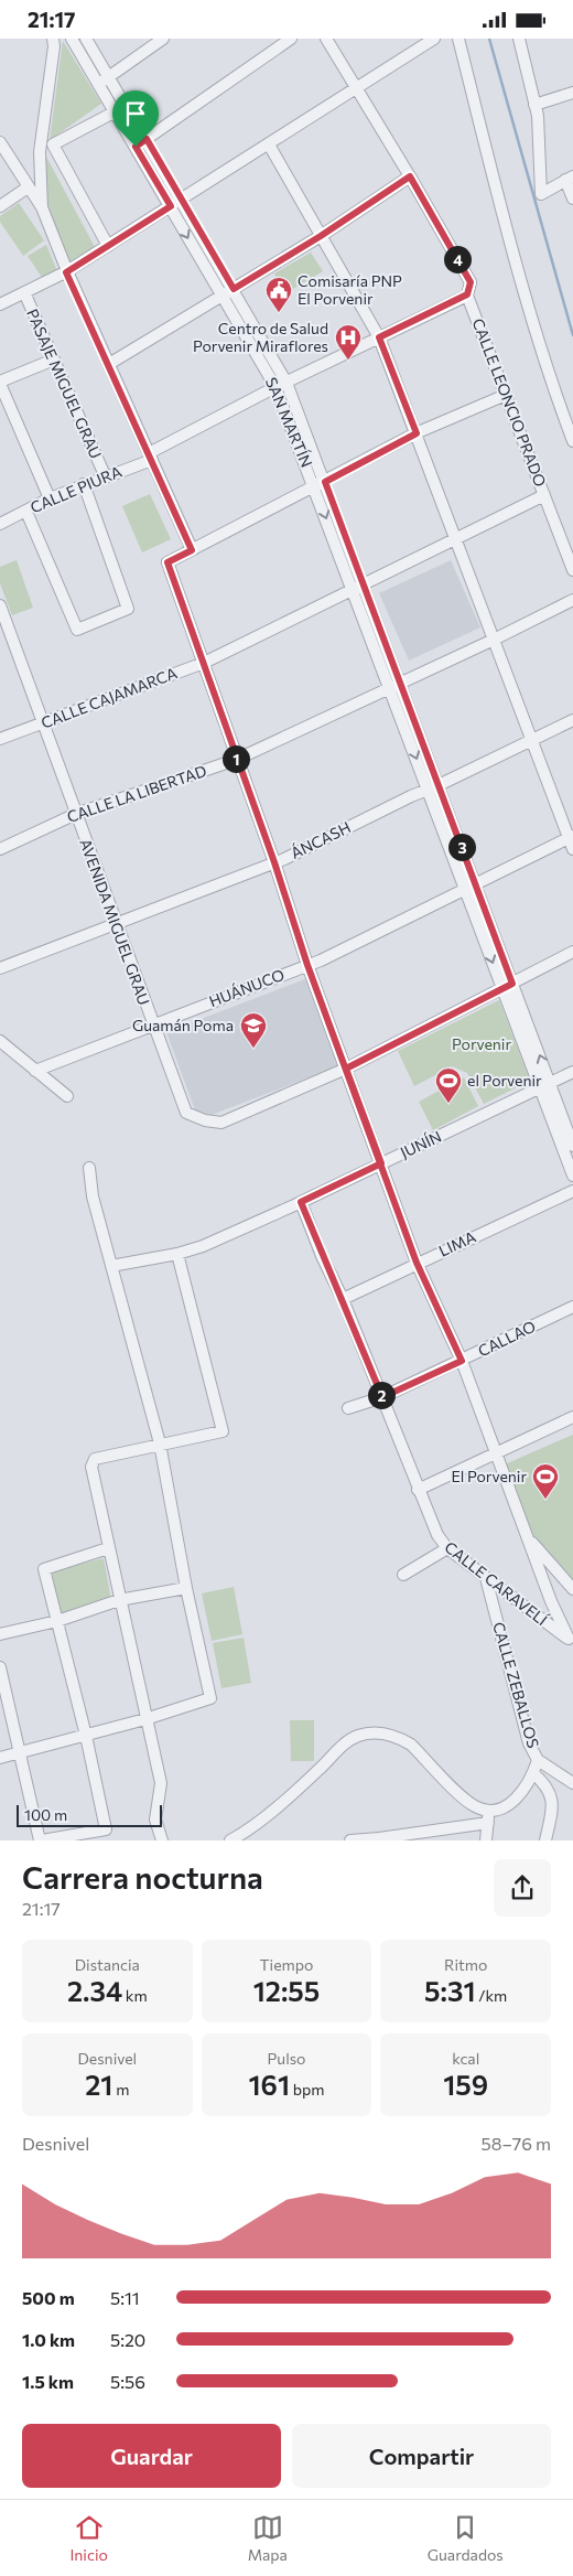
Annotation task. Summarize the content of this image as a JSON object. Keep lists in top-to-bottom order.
{
  "streets": {
    "street": [
      "PASAJE MIGUEL GRAU",
      "CALLE LEONCIO PRADO",
      "SAN MARTÍN",
      "CALLE PIURA",
      "CALLE CAJAMARCA",
      "CALLE LA LIBERTAD",
      "ÁNCASH",
      "AVENIDA MIGUEL GRAU",
      "HUÁNUCO",
      "JUNÍN",
      "LIMA",
      "CALLAO",
      "CALLE CARAVELÍ",
      "CALLE ZEBALLOS"
    ]
  },
  "crossings": [
    ["PASAJE MIGUEL GRAU", "CALLE PIURA"],
    ["CALLE LEONCIO PRADO", "CALLE PIURA"],
    ["CALLE LEONCIO PRADO", "CALLE CAJAMARCA"],
    ["SAN MARTÍN", "CALLE PIURA"],
    ["SAN MARTÍN", "CALLE CAJAMARCA"],
    ["SAN MARTÍN", "CALLE LA LIBERTAD"],
    ["SAN MARTÍN", "ÁNCASH"],
    ["SAN MARTÍN", "HUÁNUCO"],
    ["SAN MARTÍN", "JUNÍN"],
    ["CALLE CAJAMARCA", "AVENIDA MIGUEL GRAU"],
    ["CALLE LA LIBERTAD", "AVENIDA MIGUEL GRAU"],
    ["ÁNCASH", "AVENIDA MIGUEL GRAU"],
    ["AVENIDA MIGUEL GRAU", "HUÁNUCO"],
    ["JUNÍN", "CALLE CARAVELÍ"],
    ["LIMA", "CALLE CARAVELÍ"],
    ["CALLAO", "CALLE CARAVELÍ"],
    ["CALLE CARAVELÍ", "CALLE ZEBALLOS"]
  ],
  "parks": ["Porvenir"],
  "places": {
    "public building": ["Comisaría PNP El Porvenir"],
    "hospital": ["Centro de Salud Porvenir Miraflores"],
    "school or university": ["Guamán Poma"],
    "sports": ["el Porvenir", "El Porvenir"]
  },
  "scale_bar": "100 m",
  "page": {
    "status": "21:17",
    "pins": [
      "4",
      "1",
      "3",
      "2"
    ],
    "scale": "100 m",
    "heading": ["Carrera nocturna", "21:17"],
    "stats": [
      ["Distancia", "2.34 km"],
      ["Tiempo", "12:55"],
      ["Ritmo", "5:31 /km"],
      ["Desnivel", "21 m"],
      ["Pulso", "161 bpm"],
      ["kcal", "159"]
    ],
    "chart": ["Desnivel", "58–76 m"],
    "list": [
      {
        "name": "500 m",
        "note": "5:11"
      },
      {
        "name": "1.0 km",
        "note": "5:20"
      },
      {
        "name": "1.5 km",
        "note": "5:56"
      }
    ],
    "buttons": ["Guardar", "Compartir"],
    "tabs": ["Inicio", "Mapa", "Guardados"]
  }
}
